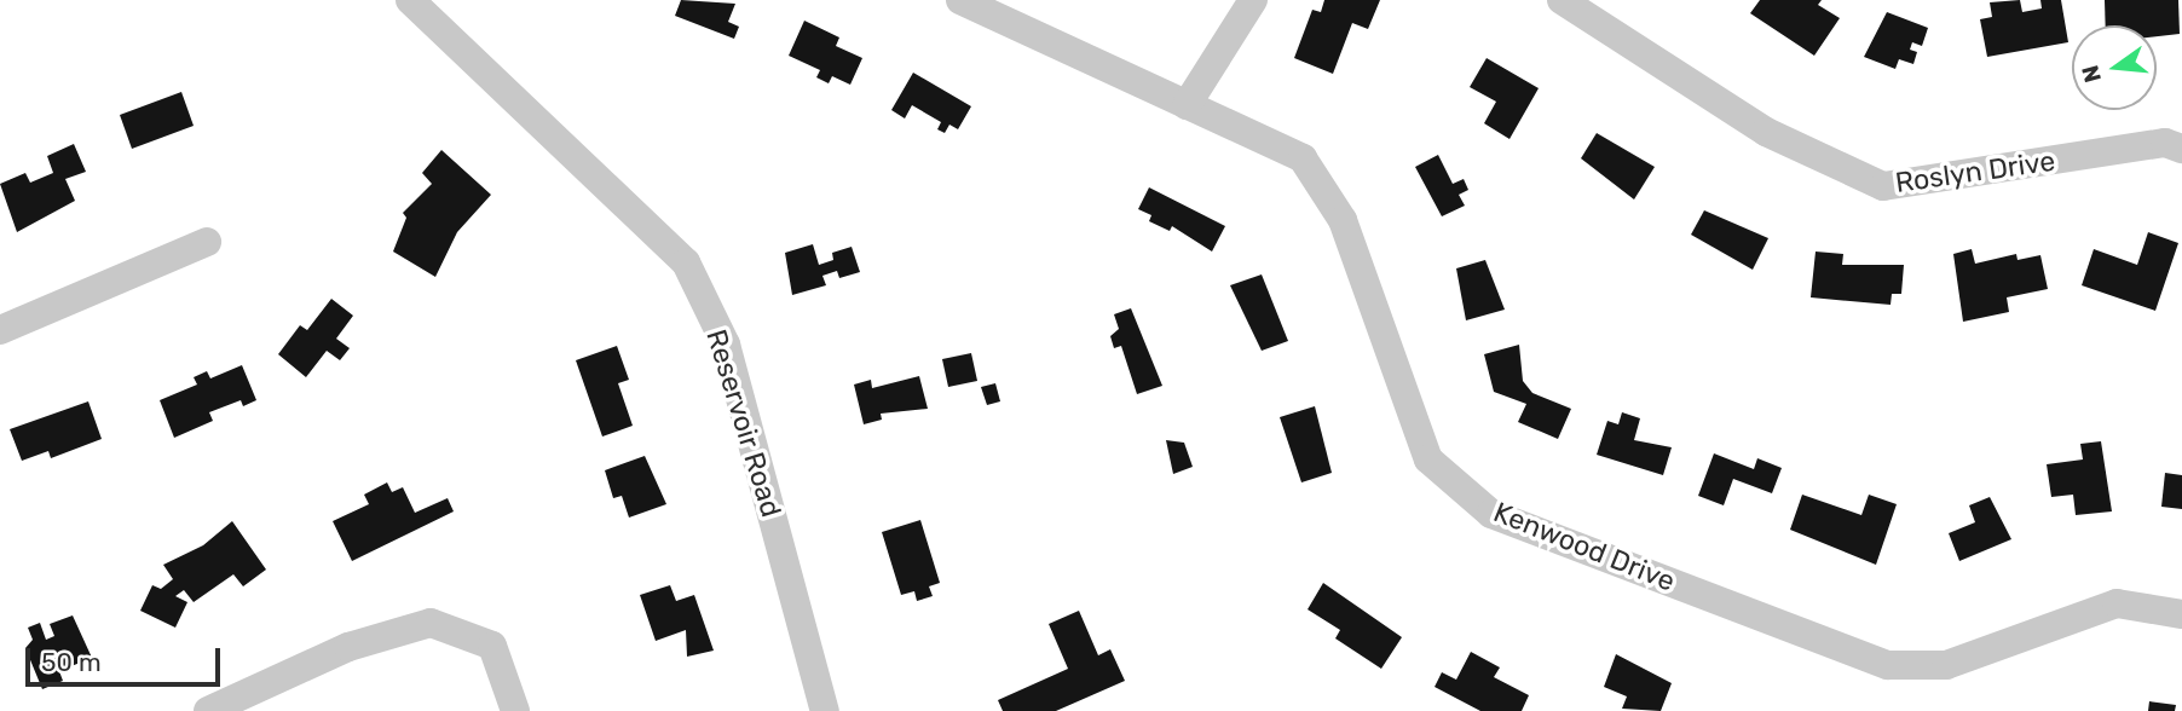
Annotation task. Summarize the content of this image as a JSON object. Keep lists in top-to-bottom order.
{
  "streets": {
    "street": ["Roslyn Drive", "Reservoir Road", "Kenwood Drive"]
  },
  "scale_bar": "50 m",
  "north": "left"
}
